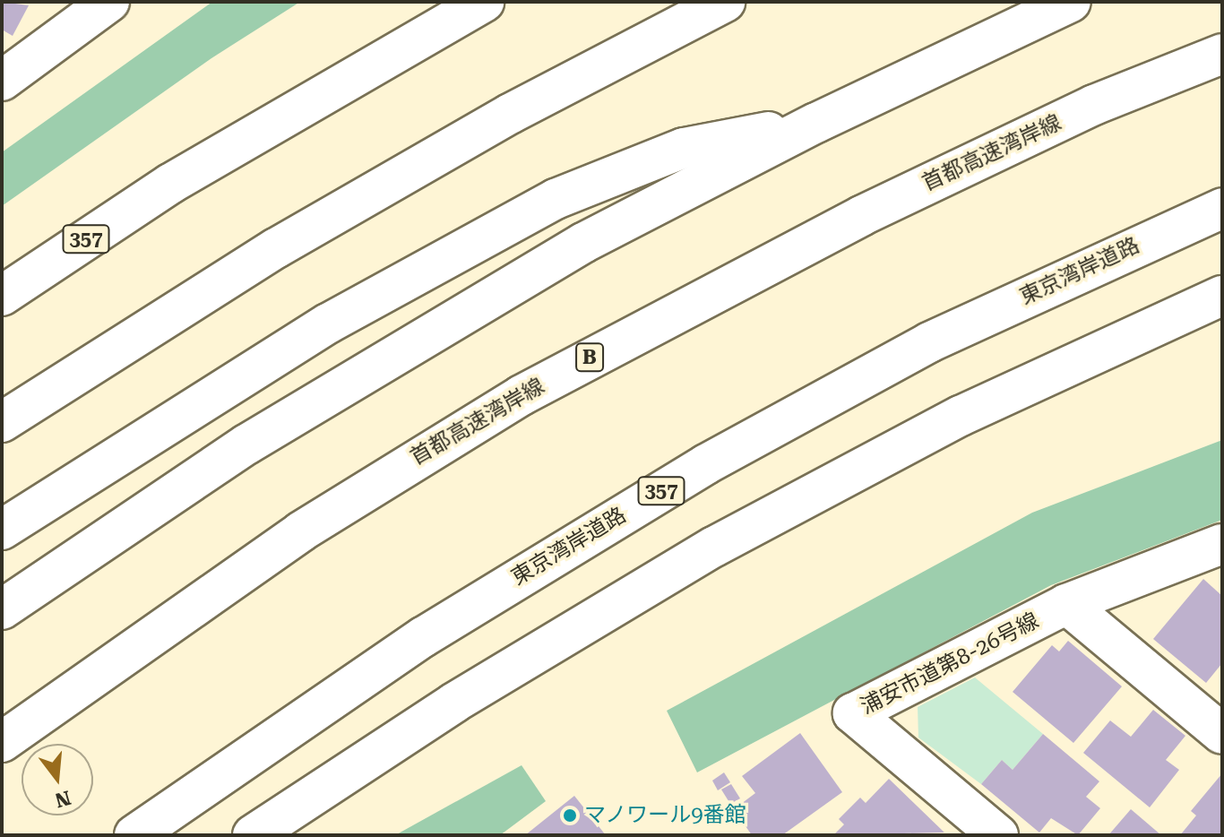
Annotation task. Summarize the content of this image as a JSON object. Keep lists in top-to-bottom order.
{
  "streets": {
    "main road": [
      "首都高速湾岸線",
      "357",
      "東京湾岸道路",
      "B",
      "浦安市道第8-26号線"
    ]
  },
  "places": ["マノワール9番館"],
  "north": "bottom"
}
